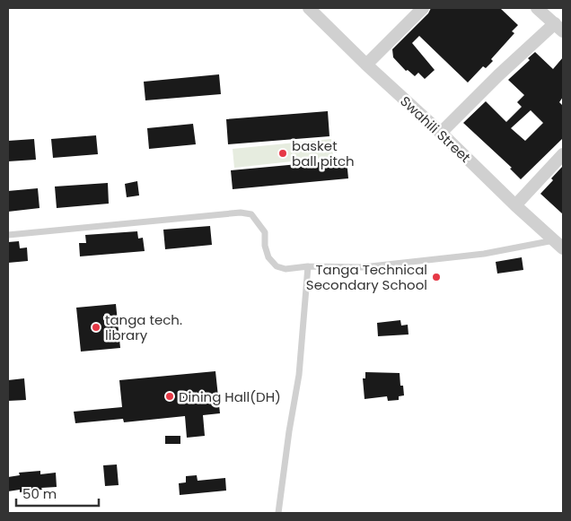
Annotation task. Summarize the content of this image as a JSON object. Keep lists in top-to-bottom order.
{
  "streets": {
    "street": ["Swahili Street"]
  },
  "places": [
    "basket ball pitch",
    "Tanga Technical Secondary School",
    "tanga tech. library",
    "Dining Hall(DH)"
  ],
  "scale_bar": "50 m"
}
